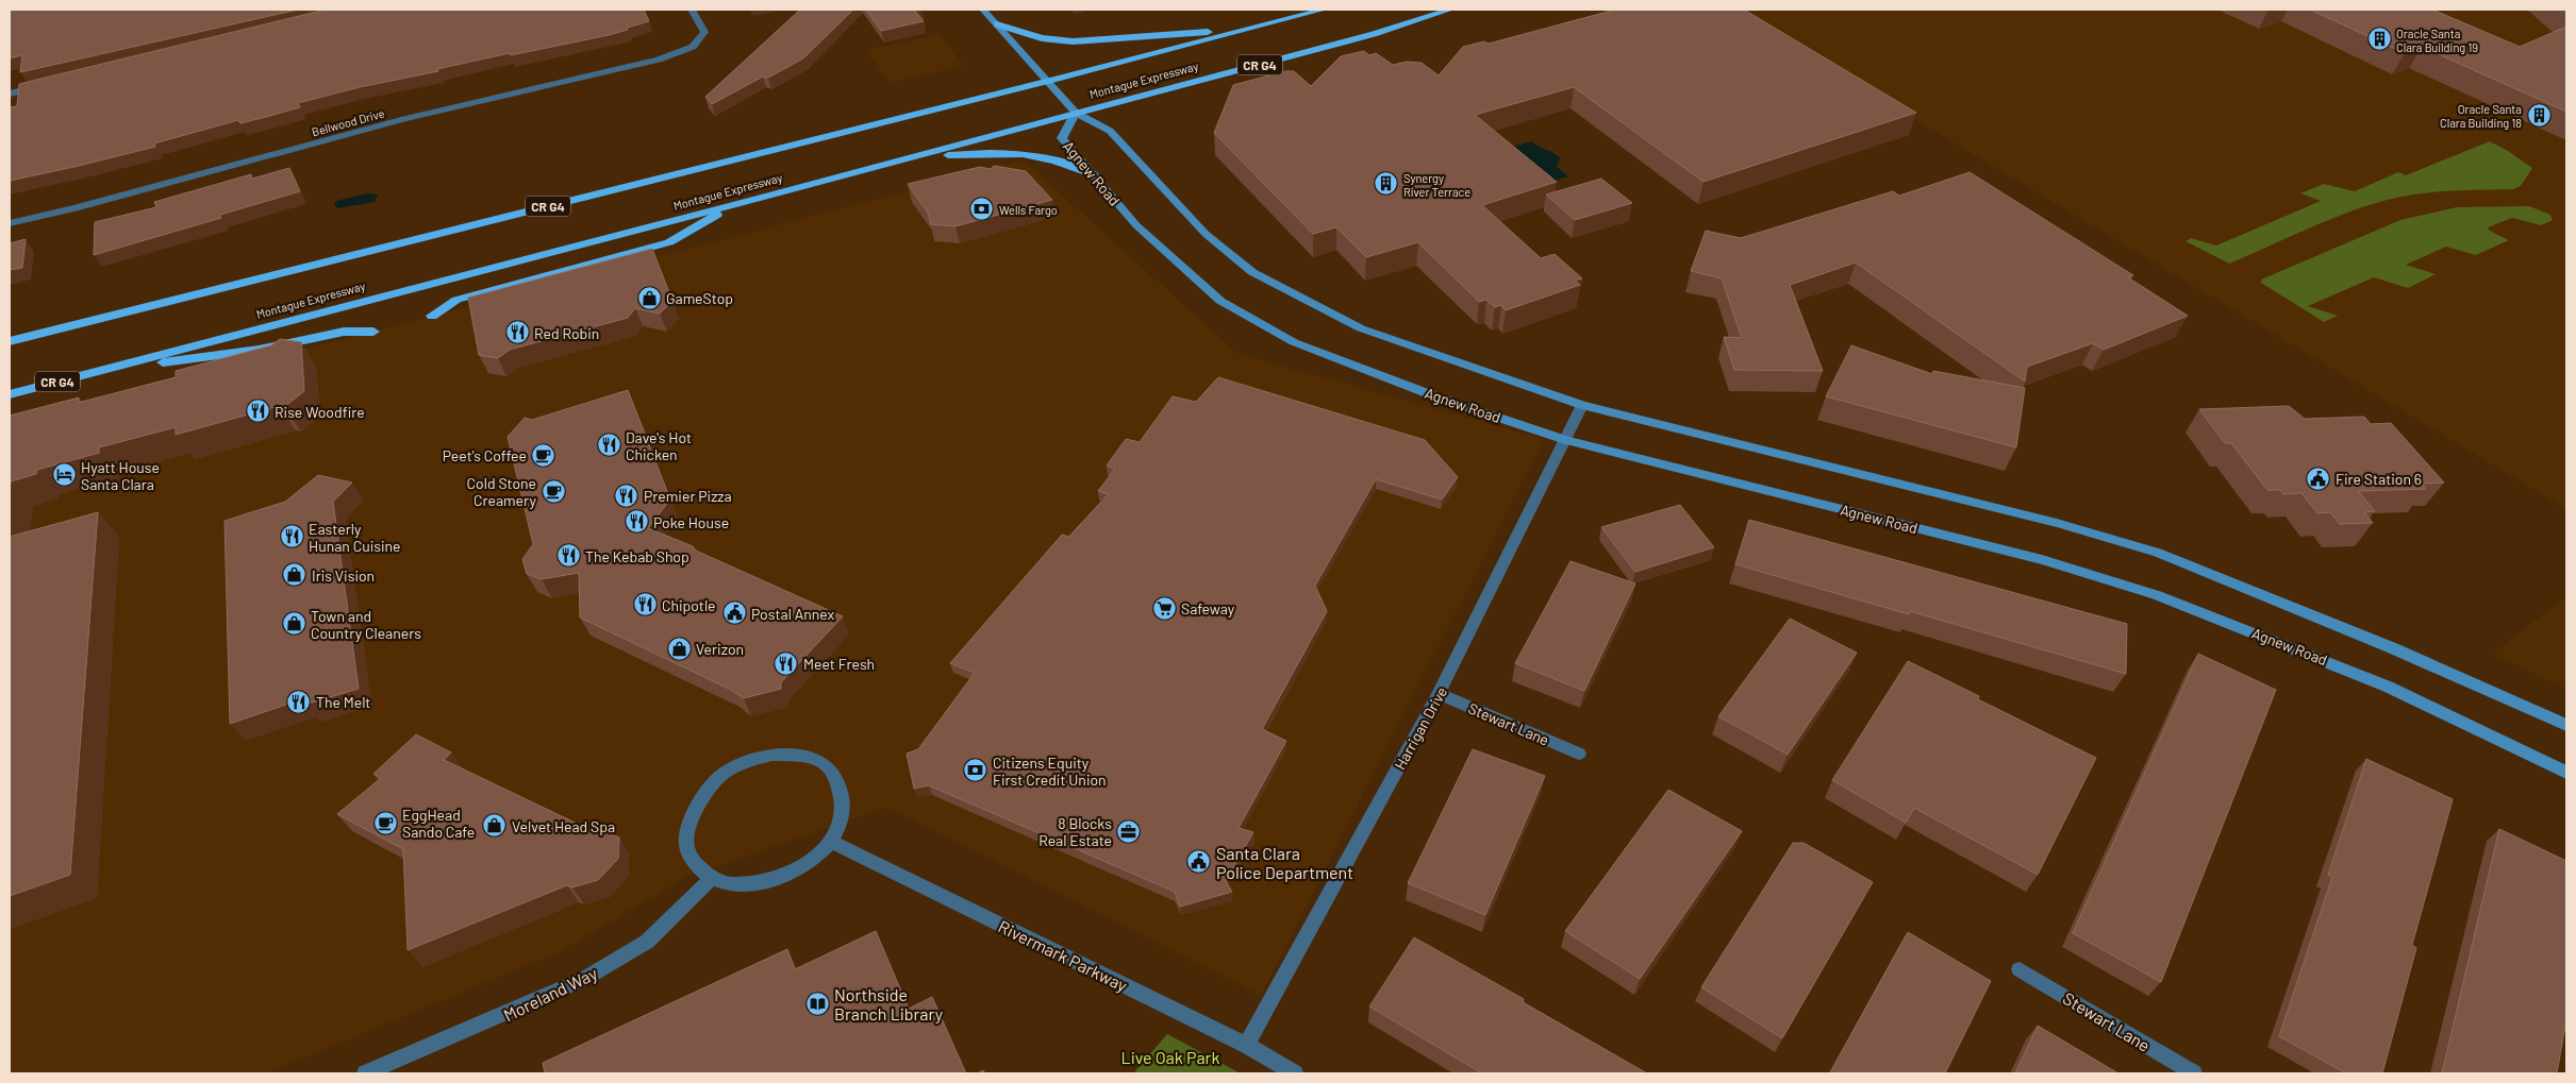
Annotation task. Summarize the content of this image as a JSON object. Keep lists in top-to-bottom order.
{
  "streets": {
    "highway": ["CR G4", "Montague Expressway"],
    "main road": ["Agnew Road"],
    "street": [
      "Bellwood Drive",
      "Stewart Lane",
      "Harrigan Drive",
      "Rivermark Parkway",
      "Moreland Way"
    ]
  },
  "crossings": [
    ["Montague Expressway", "Agnew Road"],
    ["Agnew Road", "Harrigan Drive"],
    ["Stewart Lane", "Harrigan Drive"],
    ["Harrigan Drive", "Rivermark Parkway"],
    ["Rivermark Parkway", "Moreland Way"]
  ],
  "parks": ["Live Oak Park"],
  "places": {
    "building": ["Oracle Santa Clara Building 19", "Oracle Santa Clara Building 18", "Synergy River Terrace"],
    "bank": ["Wells Fargo", "Citizens Equity First Credit Union"],
    "shop": [
      "GameStop",
      "Iris Vision",
      "Town and Country Cleaners",
      "Verizon",
      "Velvet Head Spa"
    ],
    "restaurant": [
      "Red Robin",
      "Rise Woodfire",
      "Dave's Hot Chicken",
      "Premier Pizza",
      "Poke House",
      "Easterly Hunan Cuisine",
      "The Kebab Shop",
      "Chipotle",
      "Meet Fresh",
      "The Melt"
    ],
    "cafe": ["Peet's Coffee", "Cold Stone Creamery", "EggHead Sando Cafe"],
    "hotel": ["Hyatt House Santa Clara"],
    "public building": ["Fire Station 6", "Postal Annex", "Santa Clara Police Department"],
    "supermarket": ["Safeway"],
    "office": ["8 Blocks Real Estate"],
    "library": ["Northside Branch Library"]
  }
}
